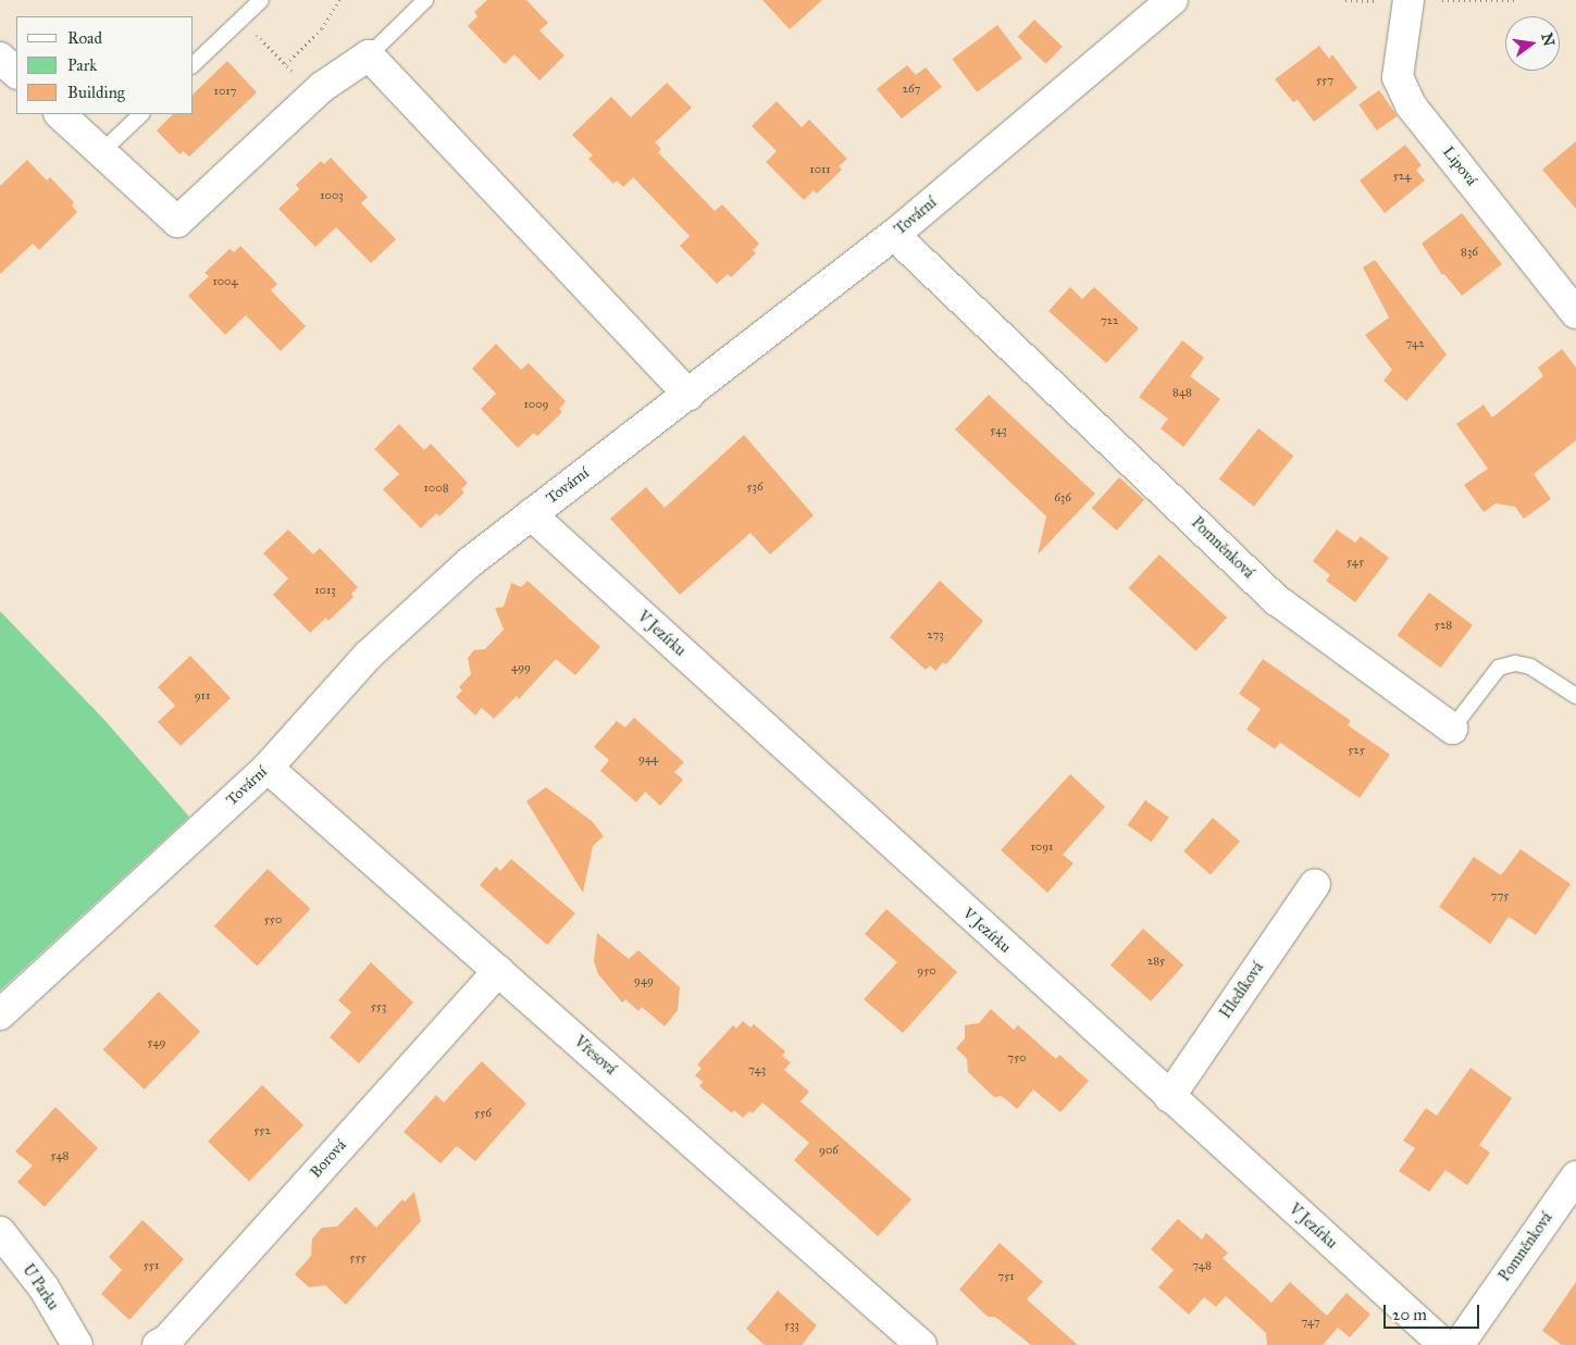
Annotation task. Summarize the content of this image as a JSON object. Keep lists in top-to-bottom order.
{
  "streets": {
    "street": [
      "Lipová",
      "Tovární",
      "Pomněnková",
      "V Jezírku",
      "Hledíková",
      "Vřesová",
      "Borová",
      "U Parku"
    ]
  },
  "crossings": [
    ["Tovární", "Pomněnková"],
    ["Tovární", "V Jezírku"],
    ["Tovární", "Vřesová"],
    ["V Jezírku", "Hledíková"],
    ["Vřesová", "Borová"]
  ],
  "house_numbers": [
    "557",
    "267",
    "1017",
    "1011",
    "524",
    "1003",
    "836",
    "1004",
    "722",
    "742",
    "848",
    "1009",
    "543",
    "536",
    "1008",
    "636",
    "545",
    "1013",
    "528",
    "273",
    "499",
    "911",
    "525",
    "944",
    "1091",
    "775",
    "550",
    "285",
    "950",
    "949",
    "553",
    "549",
    "750",
    "743",
    "556",
    "552",
    "906",
    "548",
    "555",
    "551",
    "748",
    "751",
    "747",
    "533"
  ],
  "legend": ["Road", "Park", "Building"],
  "scale_bar": "20 m",
  "north": "right"
}
